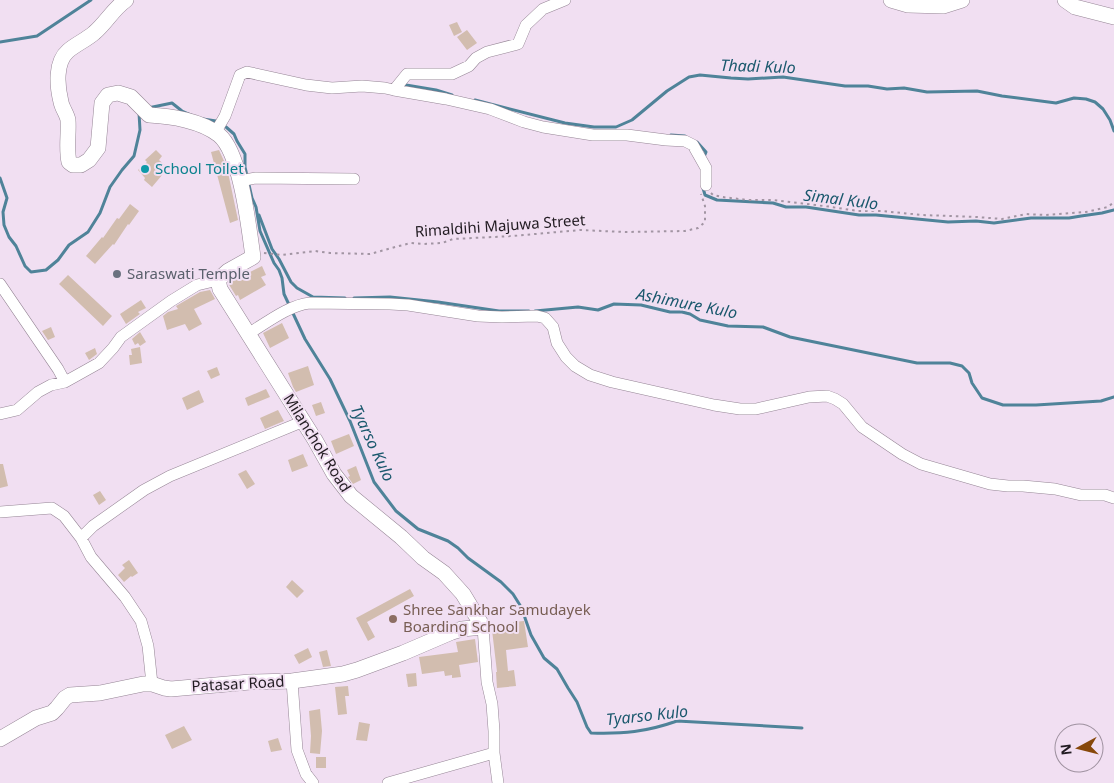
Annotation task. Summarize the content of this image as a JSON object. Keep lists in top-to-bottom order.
{
  "streets": {
    "street": ["Milanchok Road", "Patasar Road"],
    "path": ["Rimaldihi Majuwa Street"]
  },
  "crossings": [
    ["Milanchok Road", "Patasar Road"]
  ],
  "water": [
    "Thadi Kulo",
    "Simal Kulo",
    "Ashimure Kulo",
    "Tyarso Kulo"
  ],
  "places": ["School Toilet", "Saraswati Temple", "Shree Sankhar Samudayek Boarding School"],
  "north": "left"
}
